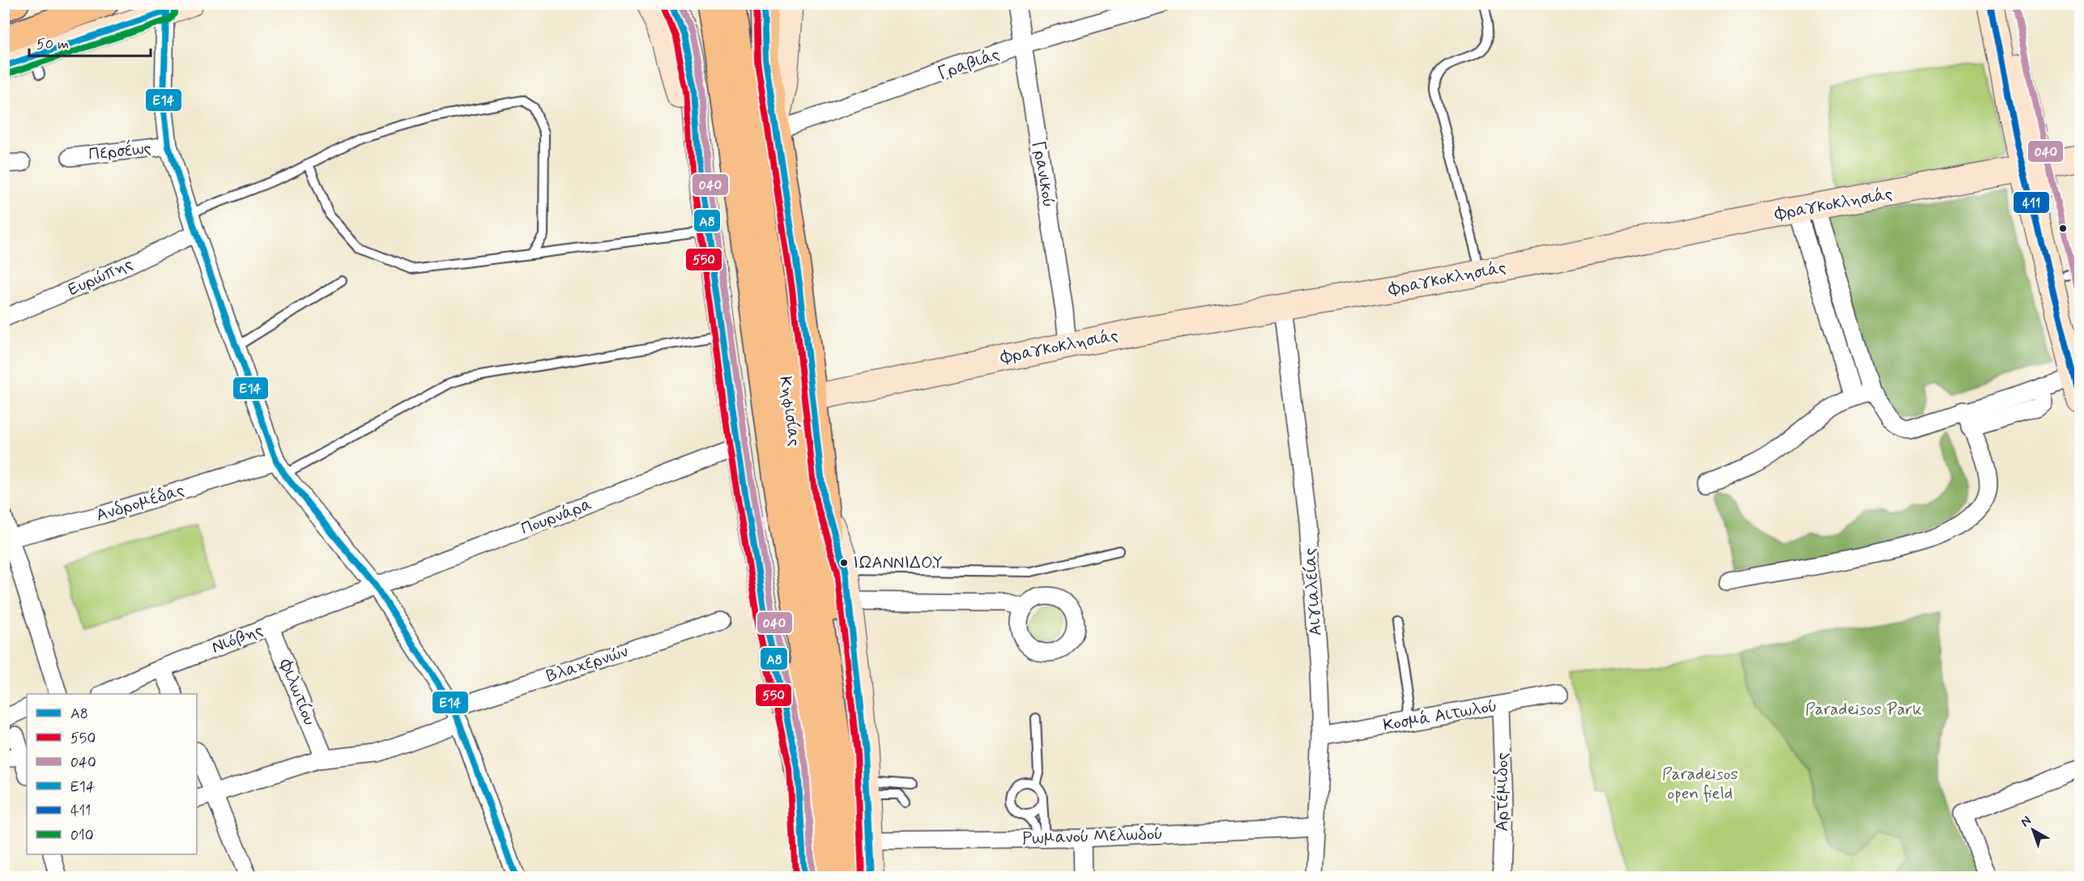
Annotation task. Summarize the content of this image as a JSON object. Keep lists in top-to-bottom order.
{
  "streets": {
    "main road": ["Κηφισίας"],
    "street": [
      "Γραβιάς",
      "Περσέως",
      "Γρανικού",
      "Φραγκοκλησιάς",
      "Ευρώπης",
      "Ανδρομέδας",
      "Πουρνάρα",
      "Αιγιαλείας",
      "Νιόβης",
      "Βλαχερνών",
      "Φιλωτίου",
      "Κοσμά Αιτωλού",
      "Αρτέμιδος",
      "Ρωμανού Μελωδού"
    ]
  },
  "crossings": [
    ["Γραβιάς", "Γρανικού"],
    ["Γραβιάς", "Κηφισίας"],
    ["Γρανικού", "Φραγκοκλησιάς"],
    ["Φραγκοκλησιάς", "Κηφισίας"],
    ["Φραγκοκλησιάς", "Αιγιαλείας"],
    ["Κηφισίας", "Ρωμανού Μελωδού"],
    ["Πουρνάρα", "Νιόβης"],
    ["Αιγιαλείας", "Κοσμά Αιτωλού"],
    ["Αιγιαλείας", "Ρωμανού Μελωδού"],
    ["Νιόβης", "Φιλωτίου"],
    ["Βλαχερνών", "Φιλωτίου"],
    ["Κοσμά Αιτωλού", "Αρτέμιδος"]
  ],
  "parks": ["Paradeisos Park", "Paradeisos open field"],
  "places": ["ΙΩΑΝΝΙΔΟΥ"],
  "lines": [
    "transit line A8",
    "transit line 550",
    "transit line 040",
    "transit line 411",
    "transit line 010",
    "transit line Ε14"
  ],
  "legend": [
    "A8",
    "550",
    "040",
    "Ε14",
    "411",
    "010"
  ],
  "scale_bar": "50 m",
  "north": "top left"
}
